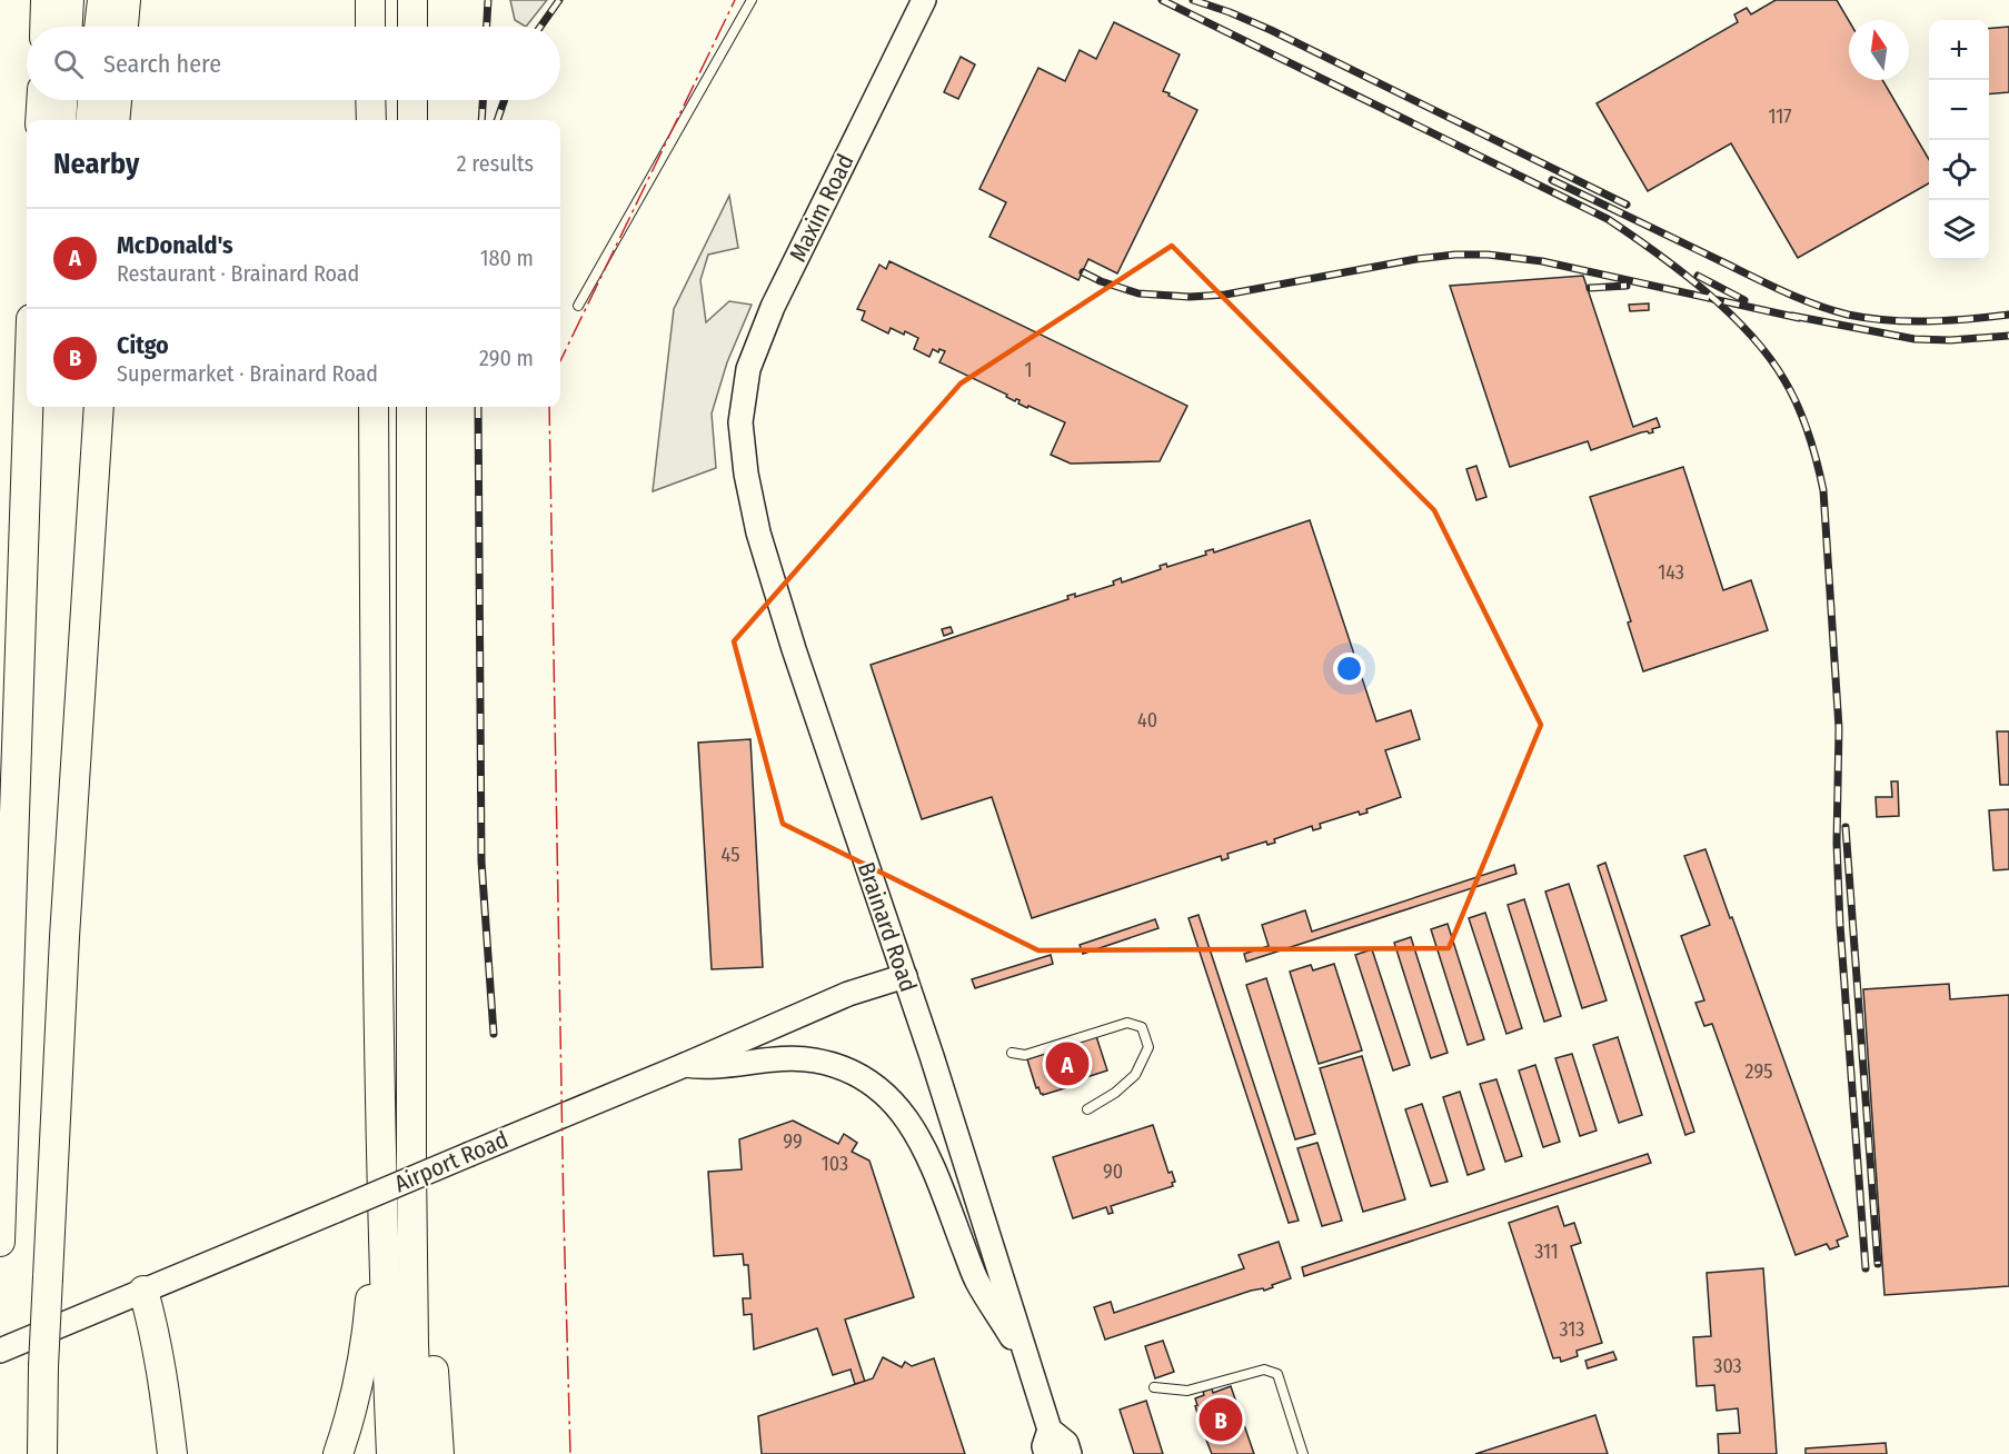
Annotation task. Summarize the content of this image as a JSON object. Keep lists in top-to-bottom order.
{
  "streets": {
    "main road": ["Maxim Road", "Brainard Road", "Airport Road"]
  },
  "crossings": [
    ["Maxim Road", "Brainard Road"],
    ["Brainard Road", "Airport Road"]
  ],
  "house_numbers": [
    "117",
    "1",
    "143",
    "40",
    "45",
    "295",
    "99",
    "103",
    "90",
    "311",
    "313",
    "303"
  ],
  "north": "top",
  "page": {
    "map_buttons": ["+", "−"],
    "search": "Search here",
    "heading": ["Nearby", "2 results"],
    "list": [
      {
        "mark": "A",
        "name": "McDonald's",
        "note": "Restaurant · Brainard Road",
        "value": "180 m"
      },
      {
        "mark": "B",
        "name": "Citgo",
        "note": "Supermarket · Brainard Road",
        "value": "290 m"
      }
    ],
    "pins": ["A", "B"]
  }
}
